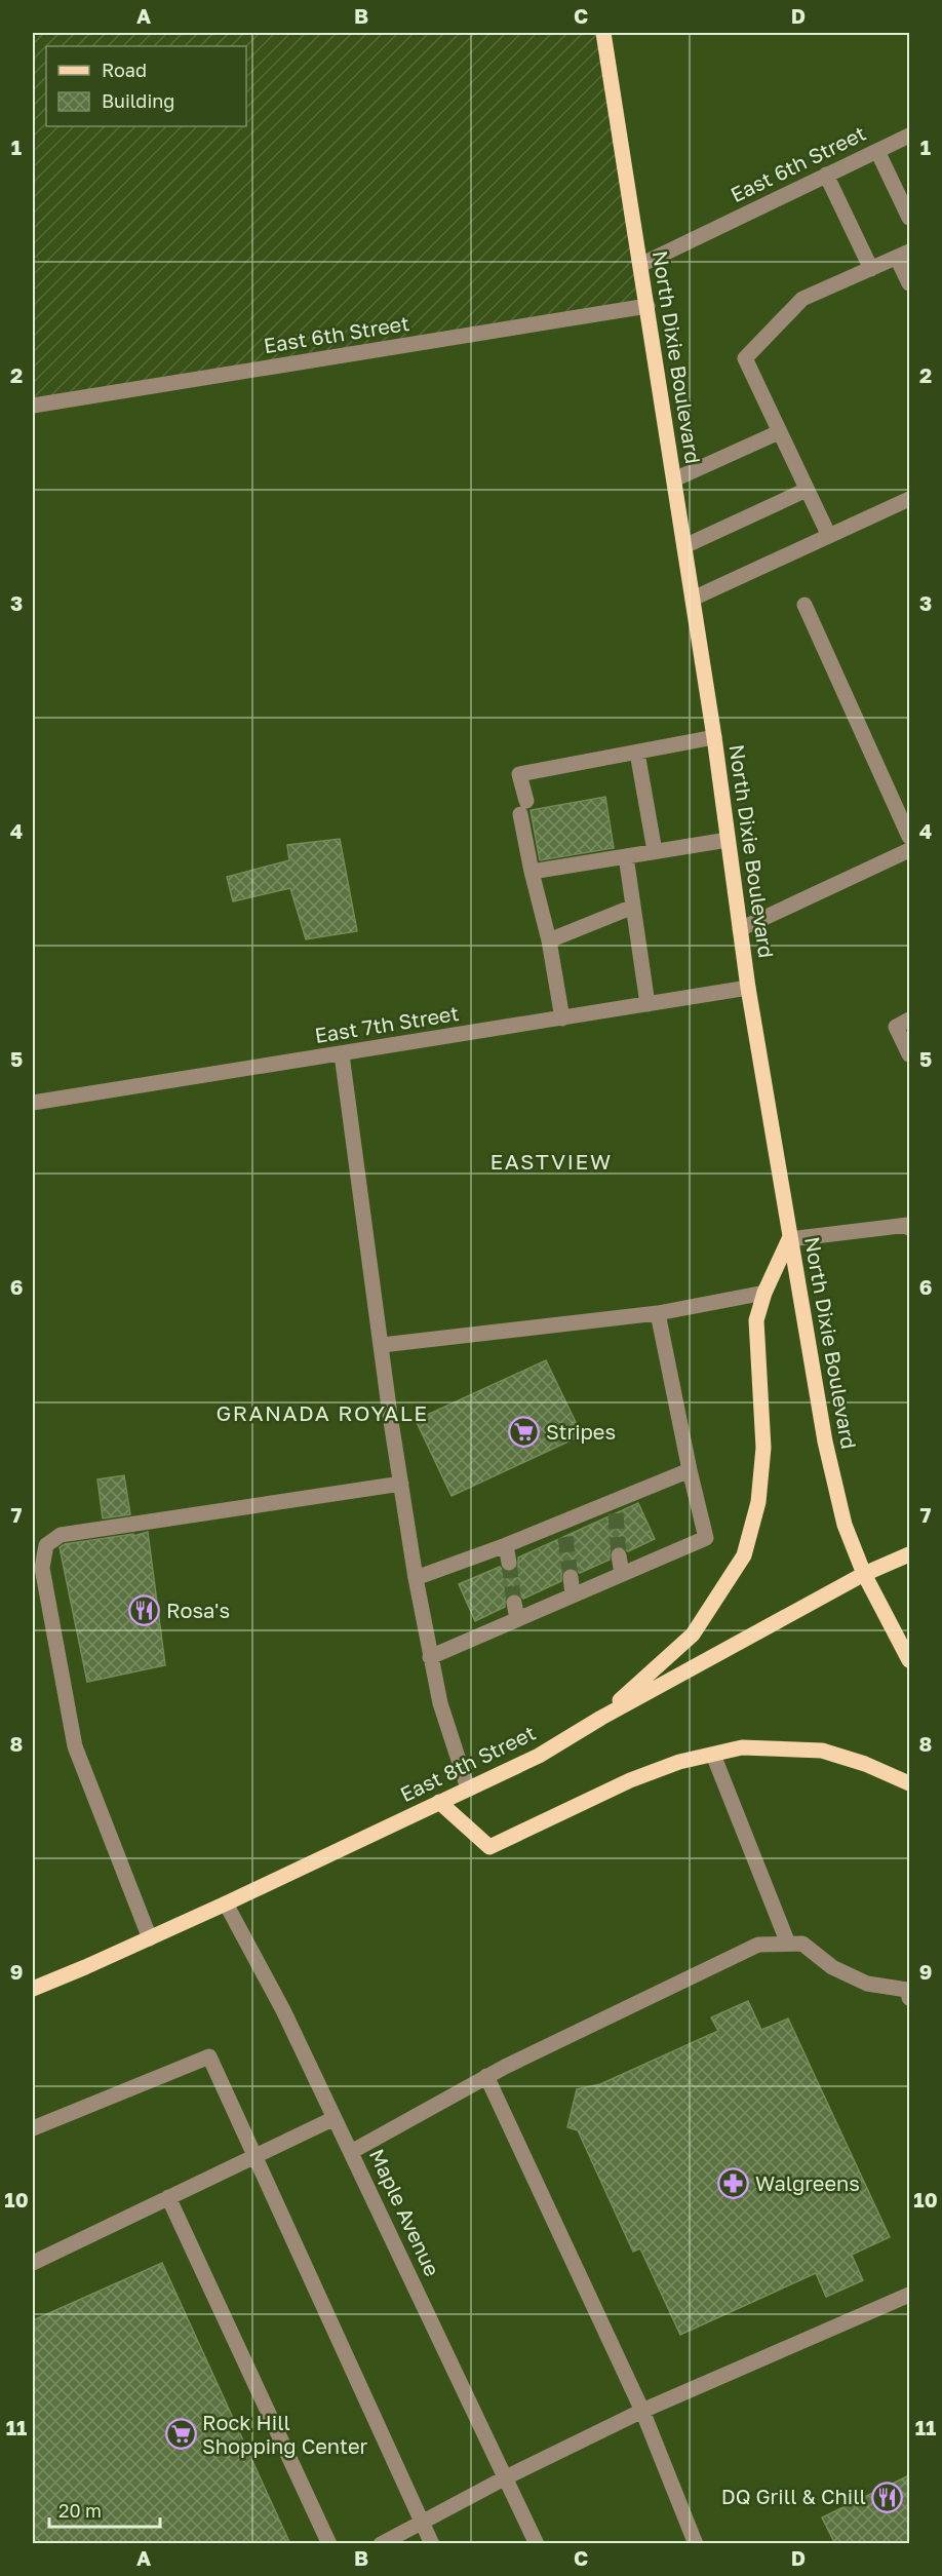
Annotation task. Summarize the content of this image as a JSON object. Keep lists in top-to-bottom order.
{
  "streets": {
    "main road": ["North Dixie Boulevard", "East 8th Street"],
    "street": ["East 6th Street", "East 7th Street", "Maple Avenue"]
  },
  "crossings": [
    ["East 6th Street", "North Dixie Boulevard"],
    ["North Dixie Boulevard", "East 7th Street"],
    ["North Dixie Boulevard", "East 8th Street"],
    ["East 8th Street", "Maple Avenue"]
  ],
  "districts": ["EASTVIEW", "GRANADA ROYALE"],
  "places": {
    "supermarket": ["Stripes", "Rock Hill Shopping Center"],
    "restaurant": ["Rosa's", "DQ Grill & Chill"],
    "pharmacy": ["Walgreens"]
  },
  "legend": ["Road", "Building"],
  "scale_bar": "20 m",
  "grid": {
    "columns": [
      "A",
      "B",
      "C",
      "D"
    ],
    "rows": [
      "1",
      "2",
      "3",
      "4",
      "5",
      "6",
      "7",
      "8",
      "9",
      "10",
      "11"
    ]
  }
}
